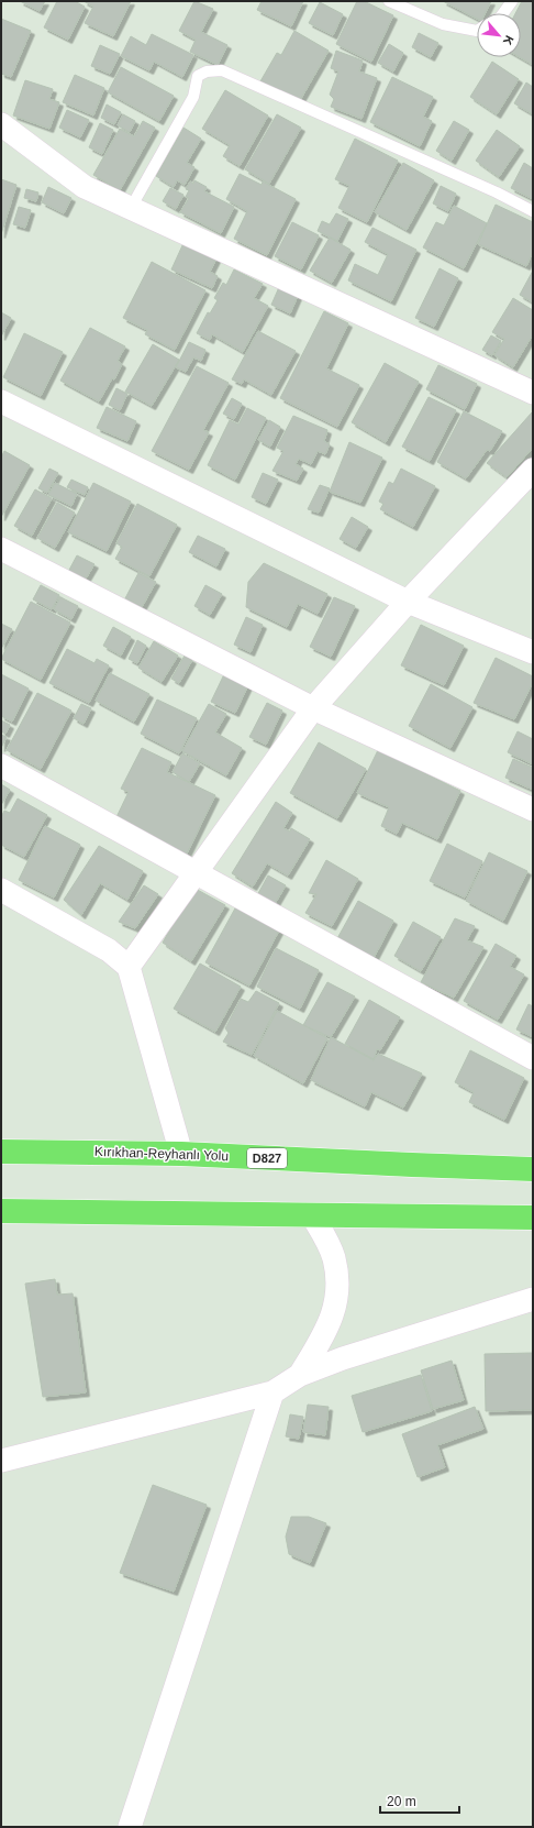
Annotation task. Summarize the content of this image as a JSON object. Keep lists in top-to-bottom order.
{
  "streets": {
    "highway": ["Kırıkhan-Reyhanlı Yolu", "D827"]
  },
  "scale_bar": "20 m",
  "north": "bottom right"
}
